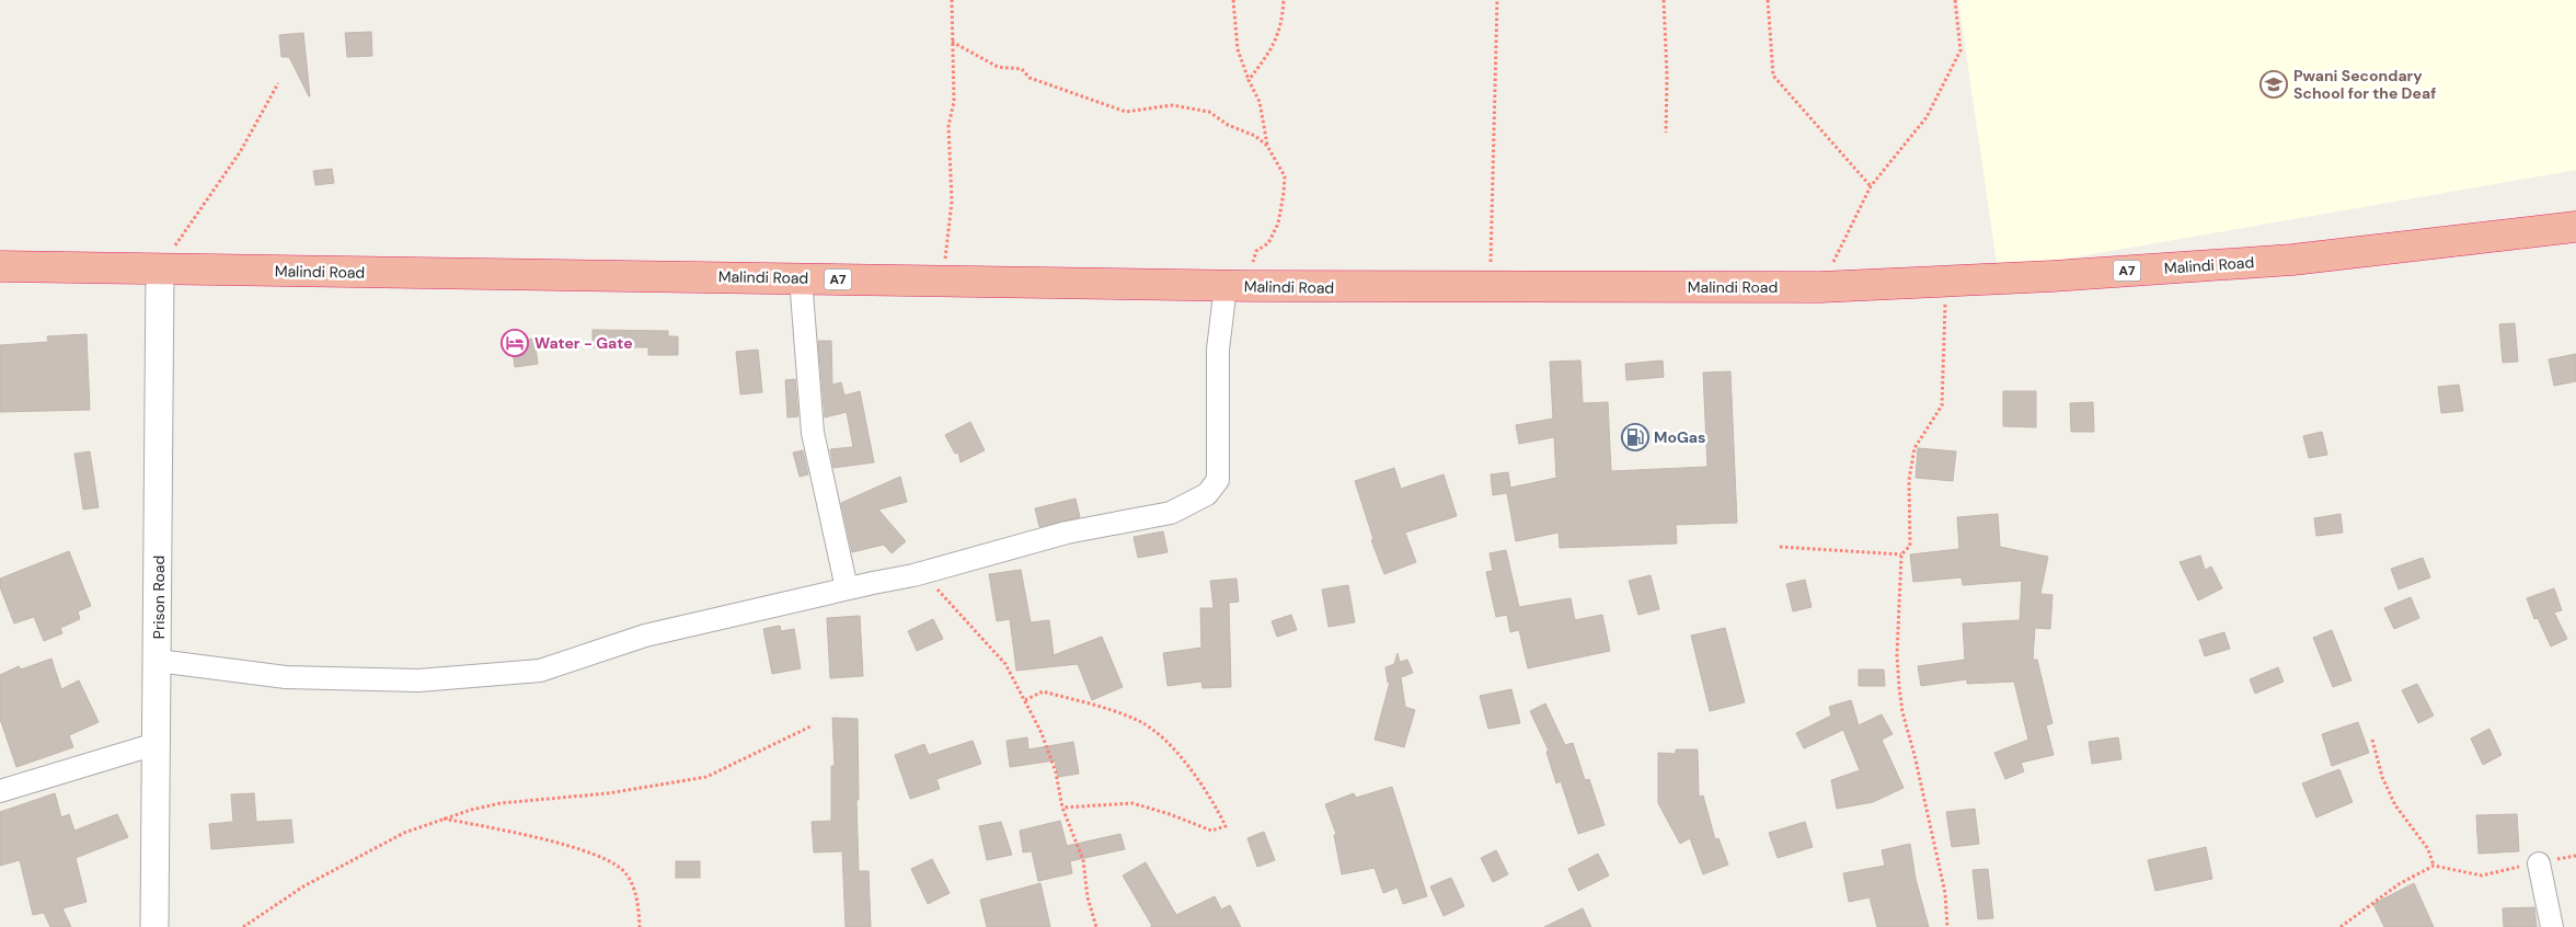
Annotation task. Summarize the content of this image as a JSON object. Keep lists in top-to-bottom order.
{
  "streets": {
    "highway": ["Malindi Road", "A7"],
    "street": ["Prison Road"]
  },
  "crossings": [
    ["Malindi Road", "Prison Road"]
  ],
  "places": {
    "school or university": ["Pwani Secondary School for the Deaf"],
    "hotel": ["Water - Gate"],
    "fuel station": ["MoGas"]
  }
}
